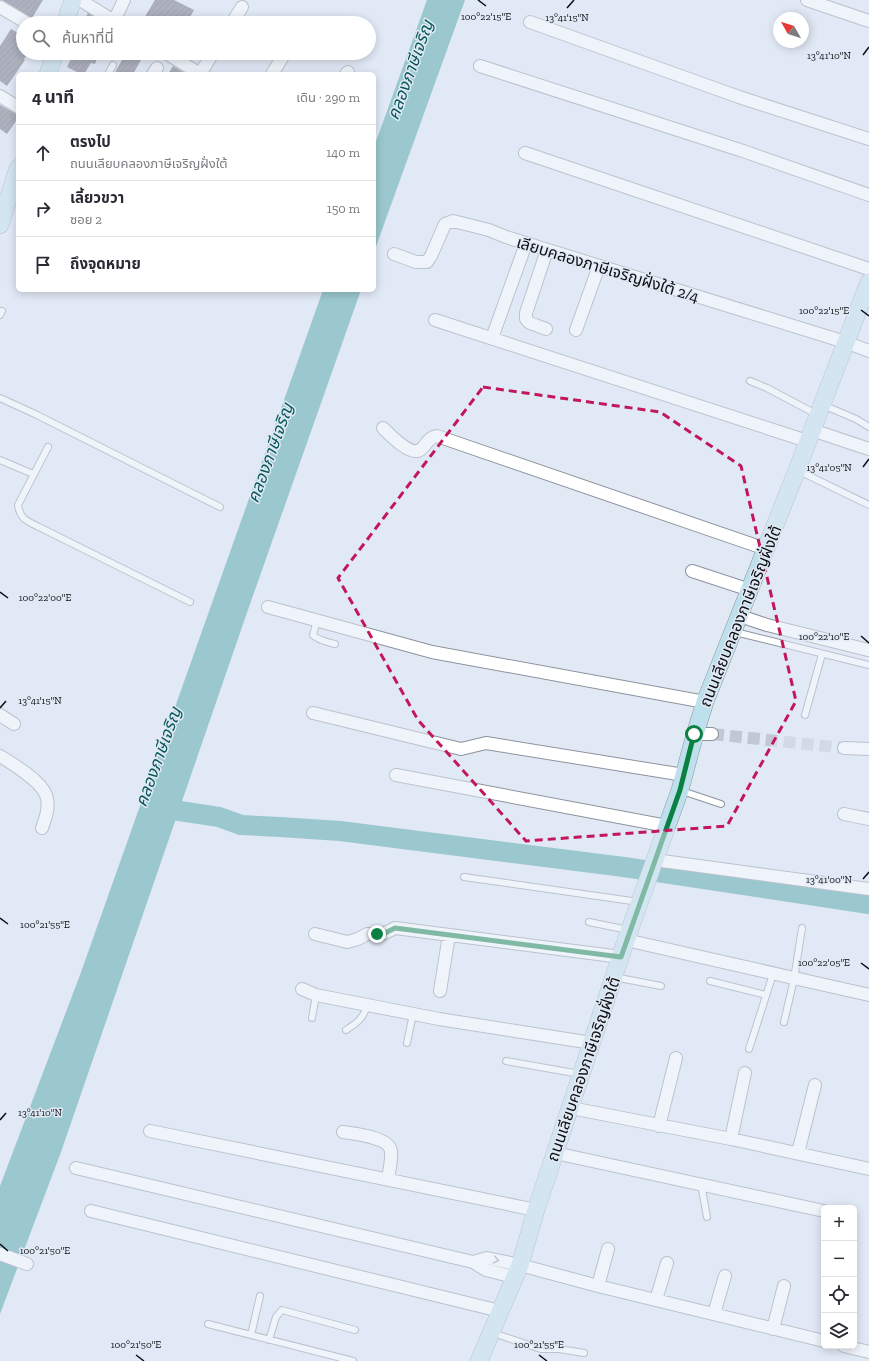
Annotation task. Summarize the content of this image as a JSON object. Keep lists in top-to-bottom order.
{
  "streets": {
    "street": ["เลียบคลองภาษีเจริญฝั่งใต้ 2/4", "ถนนเลียบคลองภาษีเจริญฝั่งใต้"]
  },
  "crossings": [
    ["เลียบคลองภาษีเจริญฝั่งใต้ 2/4", "ถนนเลียบคลองภาษีเจริญฝั่งใต้"]
  ],
  "water": ["คลองภาษีเจริญ"],
  "north": "top left",
  "page": {
    "search": "ค้นหาที่นี่",
    "heading": ["4 นาที", "เดิน · 290 m"],
    "list": [
      ["ตรงไป", "ถนนเลียบคลองภาษีเจริญฝั่งใต้", "140 m"],
      ["เลี้ยวขวา", "ซอย 2", "150 m"],
      "ถึงจุดหมาย"
    ],
    "map_buttons": ["+", "−"]
  },
  "coordinates": [
    "100°22'15\"E",
    "13°41'15\"N",
    "13°41'10\"N",
    "13°41'05\"N",
    "100°22'00\"E",
    "100°22'10\"E",
    "13°41'00\"N",
    "100°21'55\"E",
    "100°22'05\"E",
    "100°21'50\"E"
  ]
}
